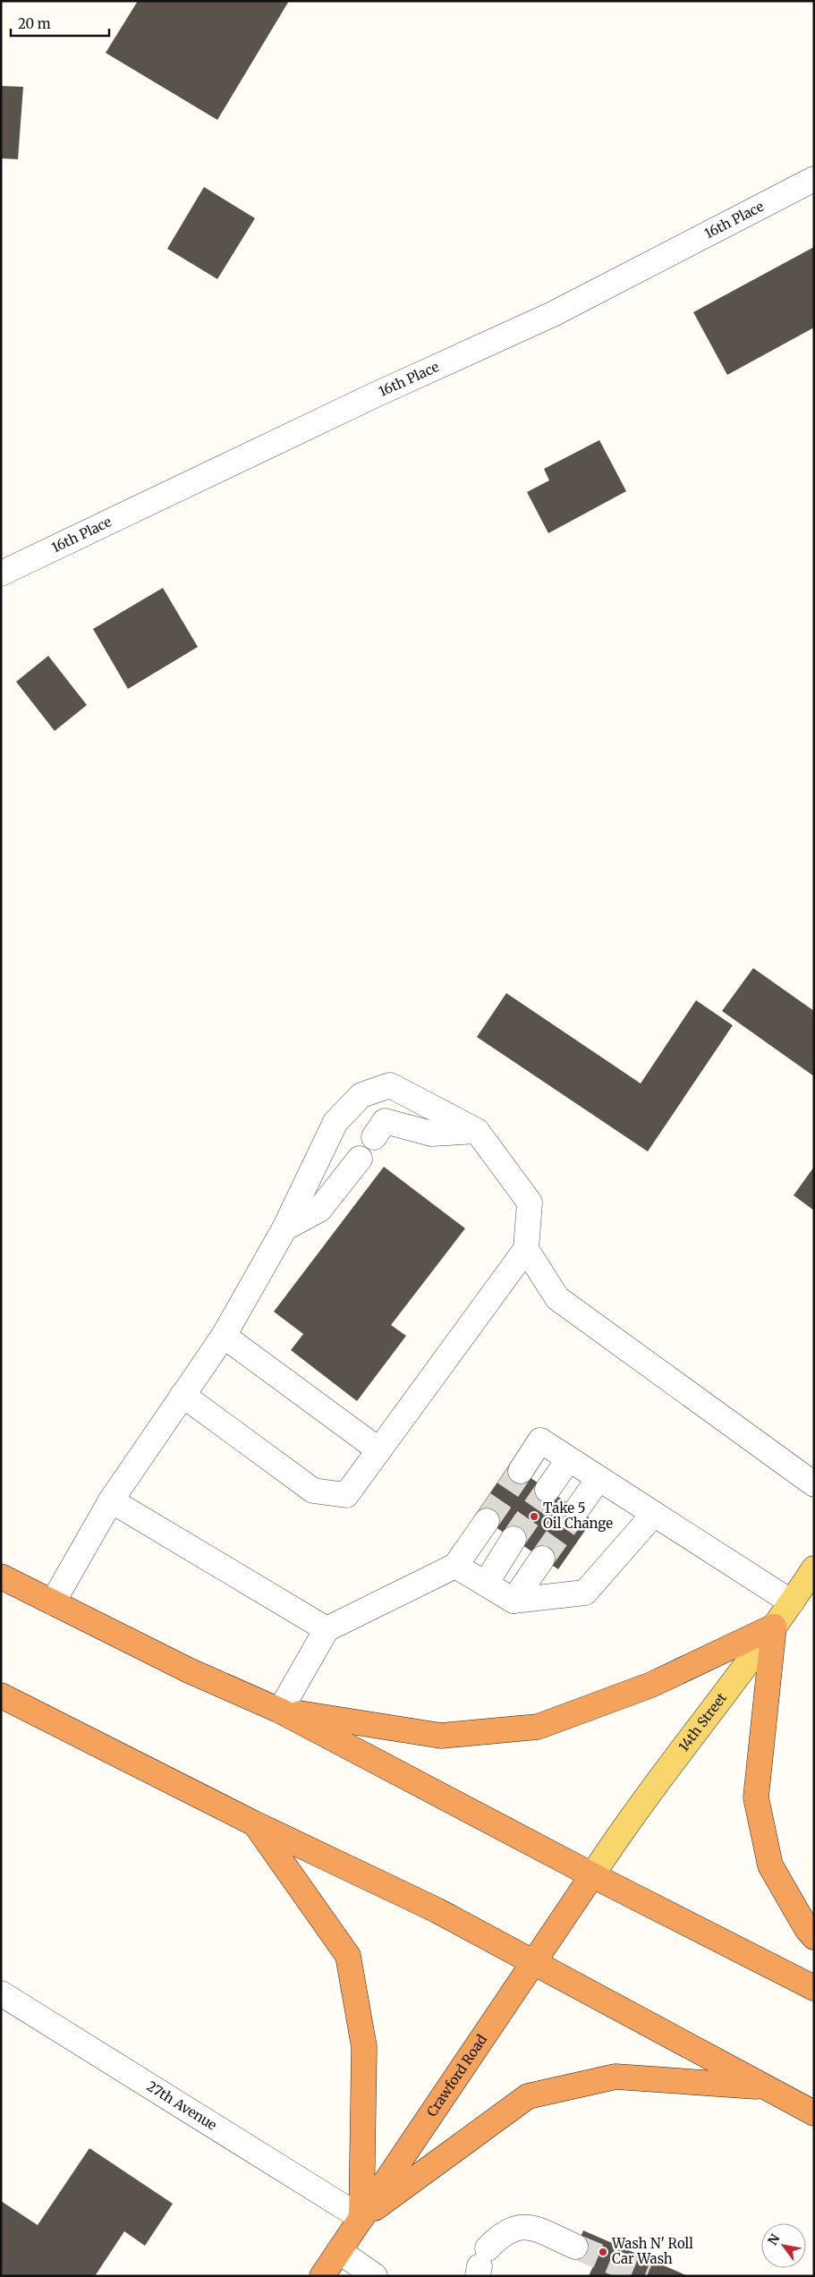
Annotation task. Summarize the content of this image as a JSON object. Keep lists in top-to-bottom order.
{
  "streets": {
    "highway": ["Crawford Road"],
    "main road": ["14th Street"],
    "street": ["16th Place", "27th Avenue"]
  },
  "crossings": [
    ["14th Street", "Crawford Road"],
    ["Crawford Road", "27th Avenue"]
  ],
  "places": ["Take 5 Oil Change", "Wash N' Roll Car Wash"],
  "scale_bar": "20 m",
  "north": "top left"
}
